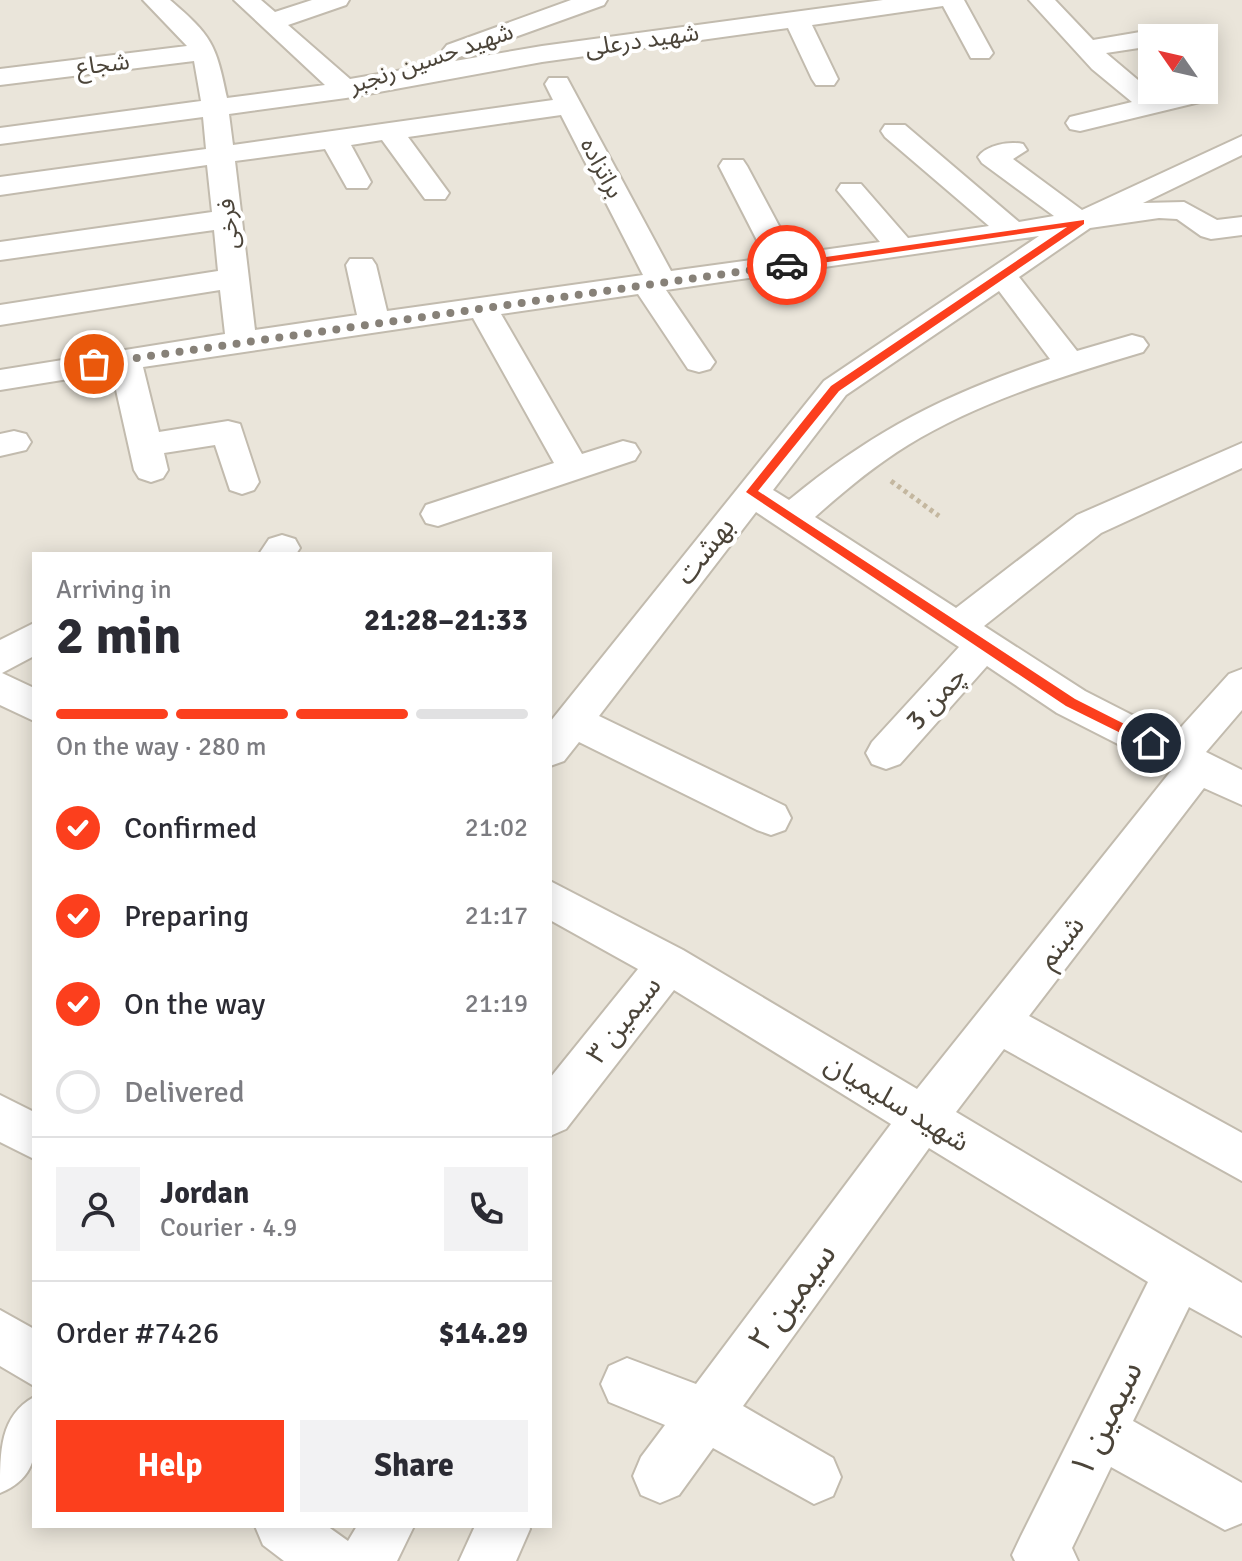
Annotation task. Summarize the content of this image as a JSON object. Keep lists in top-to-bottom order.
{
  "streets": {
    "street": [
      "شهید درعلی",
      "شهید حسین رنجبر",
      "شجاع",
      "براتزاده",
      "فرخی",
      "بهشت",
      "چمن 3",
      "شبنم",
      "سیمین ۳",
      "شهید سلیمیان",
      "سیمین ۲",
      "سیمین ۱"
    ]
  },
  "crossings": [
    ["شهید درعلی", "شهید حسین رنجبر"],
    ["شهید درعلی", "براتزاده"],
    ["شهید حسین رنجبر", "فرخی"],
    ["شجاع", "فرخی"],
    ["شبنم", "شهید سلیمیان"],
    ["شبنم", "سیمین ۲"],
    ["سیمین ۳", "شهید سلیمیان"],
    ["شهید سلیمیان", "سیمین ۲"],
    ["شهید سلیمیان", "سیمین ۱"]
  ],
  "north": "top left",
  "page": {
    "heading": ["2 min", "Arriving in", "21:28–21:33"],
    "panel": [
      "Jordan",
      "Courier · 4.9",
      "Order #7426",
      "$14.29"
    ],
    "bar": "On the way · 280 m",
    "list": [
      ["Confirmed", "21:02"],
      ["Preparing", "21:17"],
      ["On the way", "21:19"],
      "Delivered"
    ],
    "buttons": ["Help", "Share"]
  }
}
